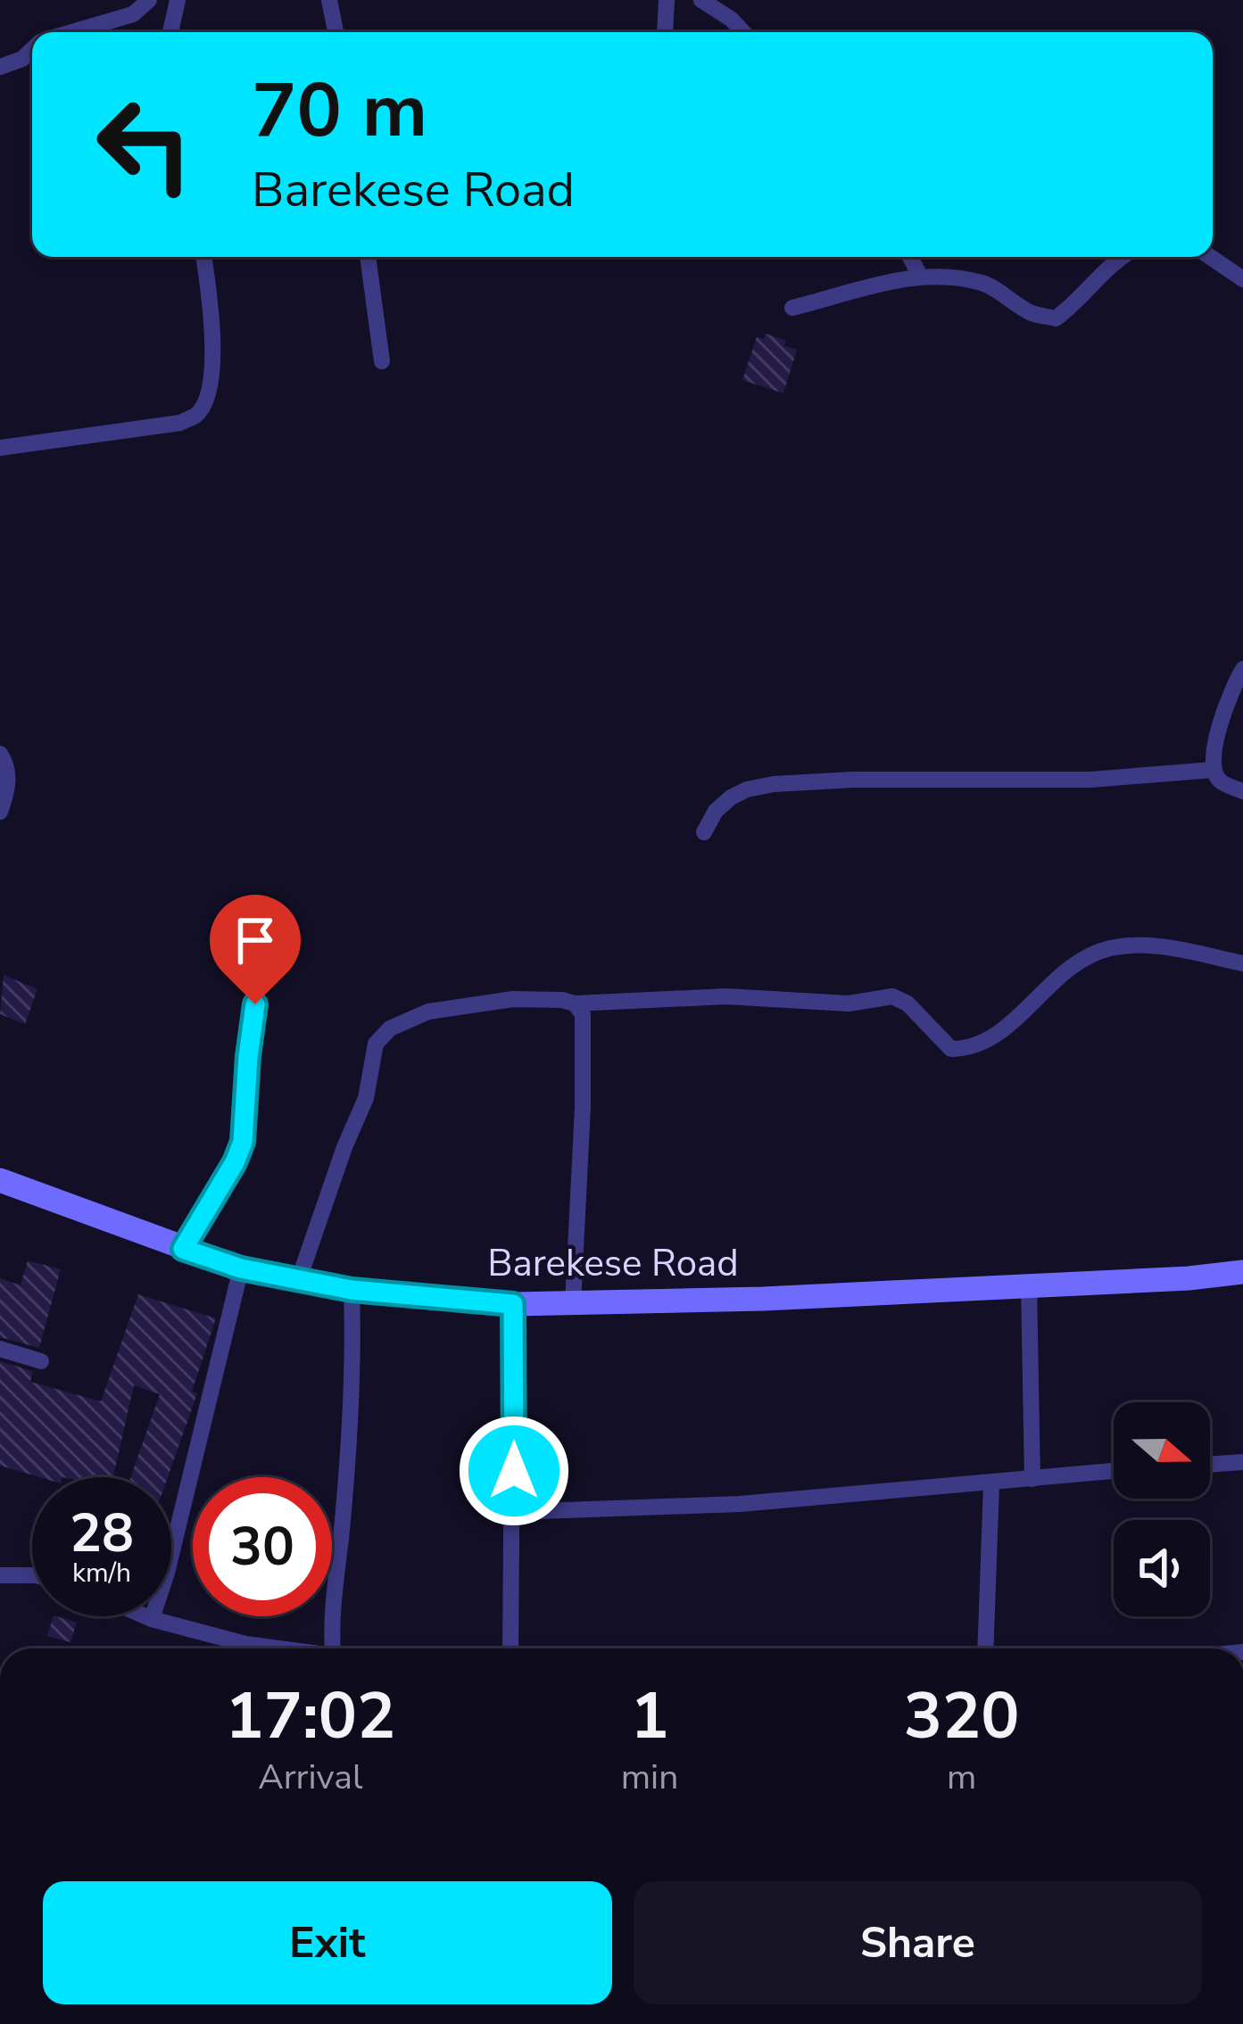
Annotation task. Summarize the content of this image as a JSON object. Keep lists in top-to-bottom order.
{
  "streets": {
    "main road": ["Barekese Road"]
  },
  "north": "right",
  "page": {
    "turn": ["70 m", "Barekese Road"],
    "speed": "28 km/h",
    "limit": "30",
    "eta": [
      "17:02",
      "Arrival",
      "1",
      "min",
      "320",
      "m"
    ],
    "buttons": ["Exit", "Share"]
  }
}
